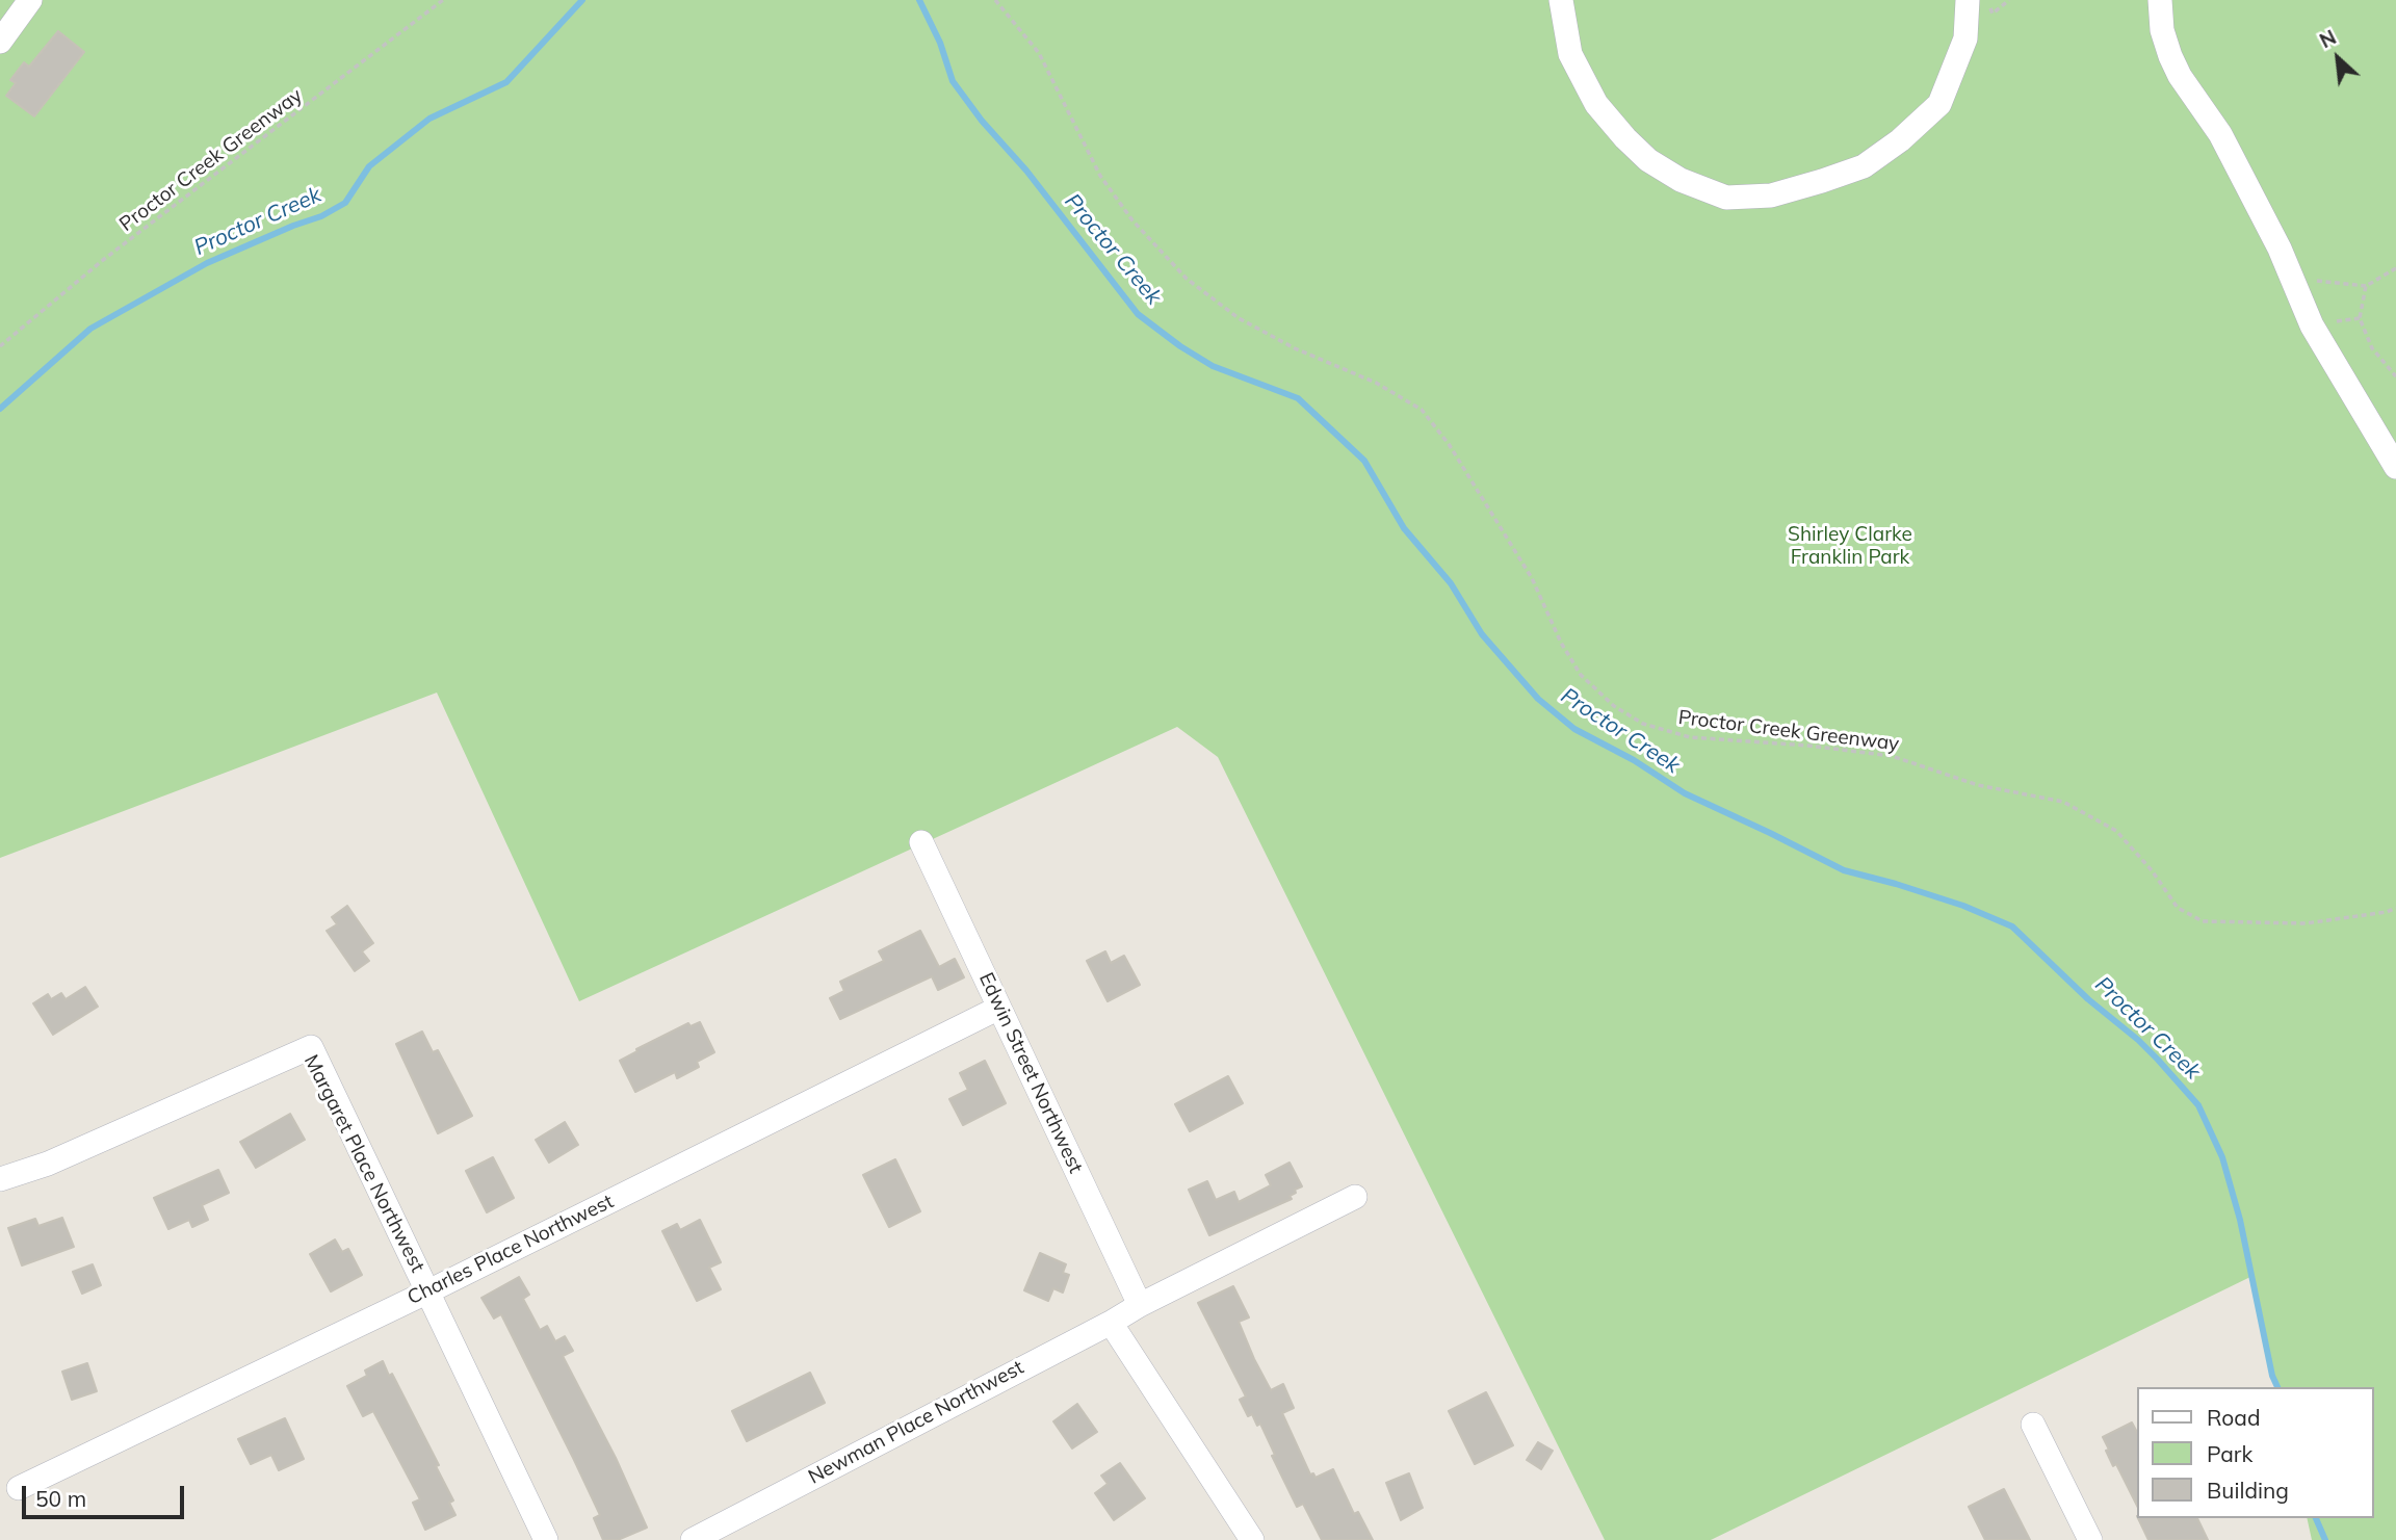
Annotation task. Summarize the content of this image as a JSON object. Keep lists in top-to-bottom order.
{
  "streets": {
    "street": [
      "Edwin Street Northwest",
      "Margaret Place Northwest",
      "Charles Place Northwest",
      "Newman Place Northwest"
    ],
    "path": ["Proctor Creek Greenway"]
  },
  "crossings": [
    ["Edwin Street Northwest", "Charles Place Northwest"],
    ["Edwin Street Northwest", "Newman Place Northwest"],
    ["Margaret Place Northwest", "Charles Place Northwest"]
  ],
  "water": ["Proctor Creek"],
  "parks": ["Shirley Clarke Franklin Park"],
  "legend": ["Road", "Park", "Building"],
  "scale_bar": "50 m",
  "north": "top left"
}
